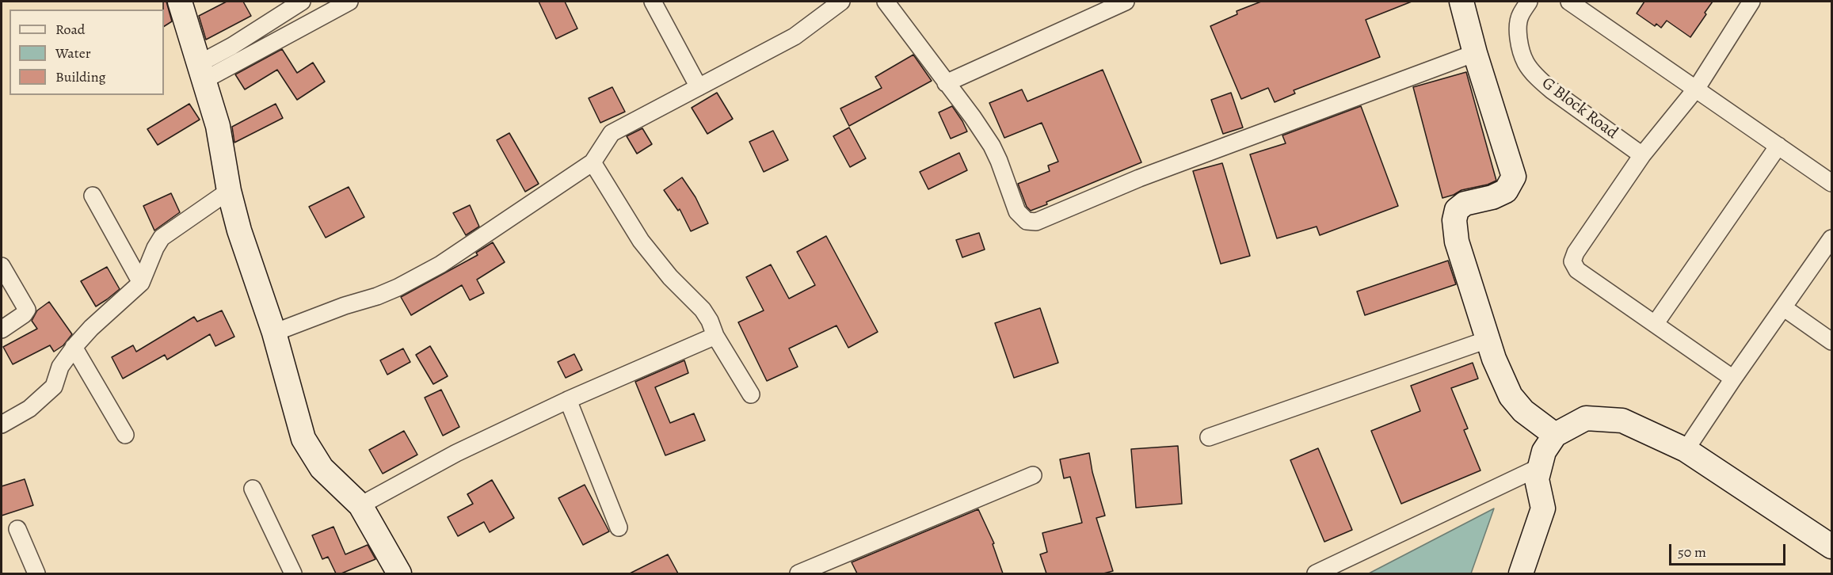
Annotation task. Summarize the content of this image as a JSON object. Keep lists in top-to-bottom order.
{
  "streets": {
    "street": ["G Block Road"]
  },
  "legend": ["Road", "Water", "Building"],
  "scale_bar": "50 m"
}
